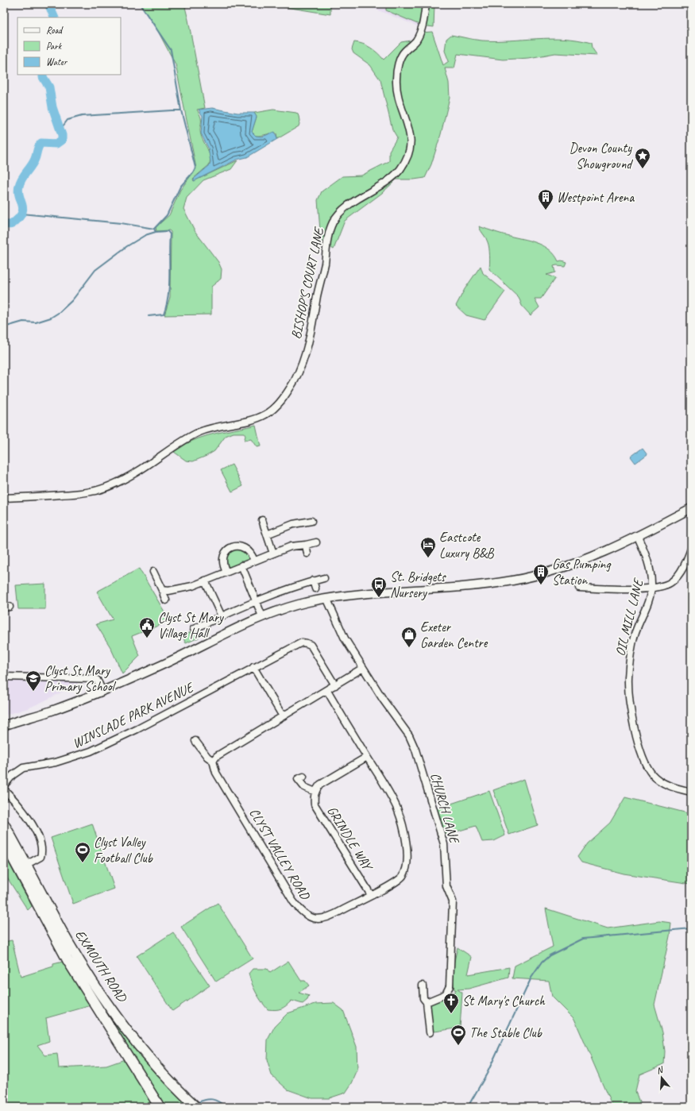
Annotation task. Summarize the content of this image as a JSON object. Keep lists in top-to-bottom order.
{
  "streets": {
    "highway": ["EXMOUTH ROAD"],
    "street": [
      "BISHOP'S COURT LANE",
      "OIL MILL LANE",
      "WINSLADE PARK AVENUE",
      "CHURCH LANE",
      "GRINDLE WAY",
      "CLYST VALLEY ROAD"
    ]
  },
  "crossings": [
    ["GRINDLE WAY", "CLYST VALLEY ROAD"]
  ],
  "places": {
    "place": ["Devon County Showground"],
    "building": ["Westpoint Arena", "Gas Pumping Station"],
    "hotel": ["Eastcote Luxury B&B"],
    "bus stop": ["St. Bridgets Nursery"],
    "public building": ["Clyst St Mary Village Hall"],
    "shop": ["Exeter Garden Centre"],
    "school or university": ["Clyst St Mary Primary School"],
    "sports": ["Clyst Valley Football Club", "The Stable Club"],
    "church": ["St Mary's Church"]
  },
  "legend": ["Road", "Park", "Water"],
  "north": "top"
}
